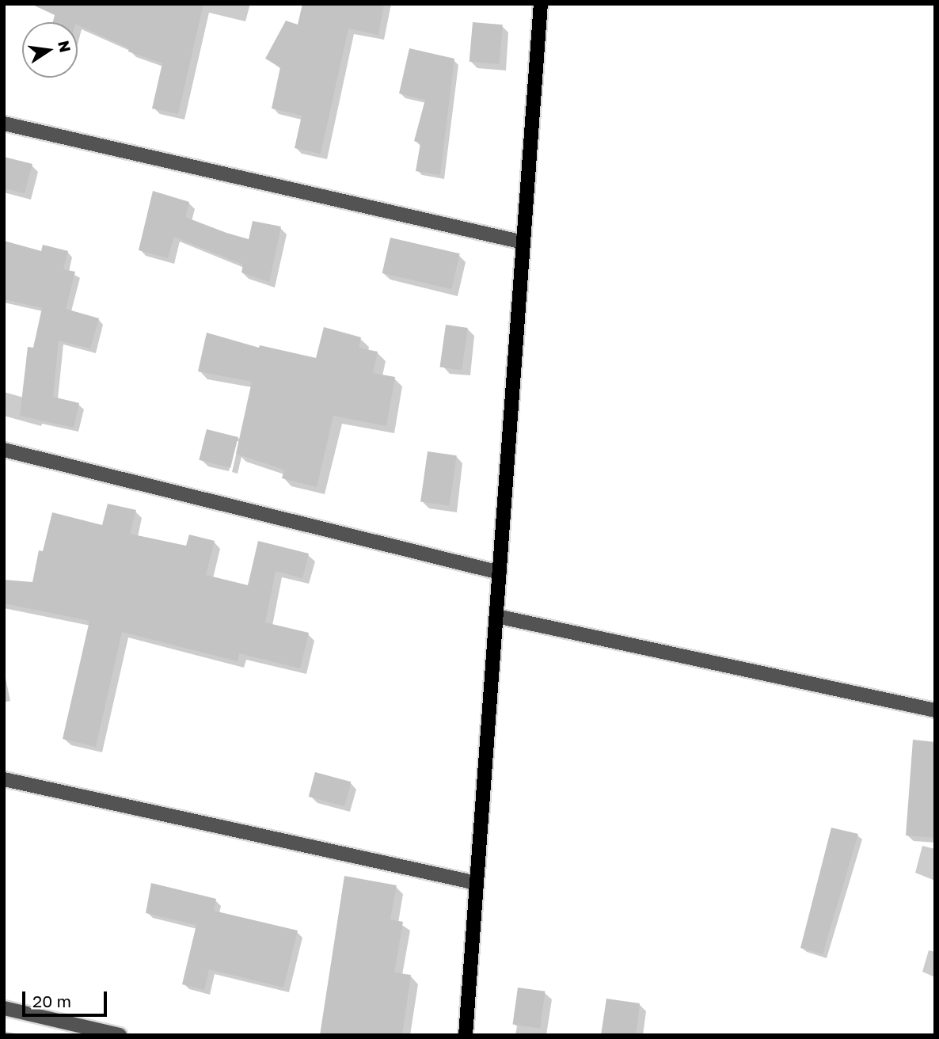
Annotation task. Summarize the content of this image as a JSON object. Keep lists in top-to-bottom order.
{
  "scale_bar": "20 m",
  "north": "right"
}
